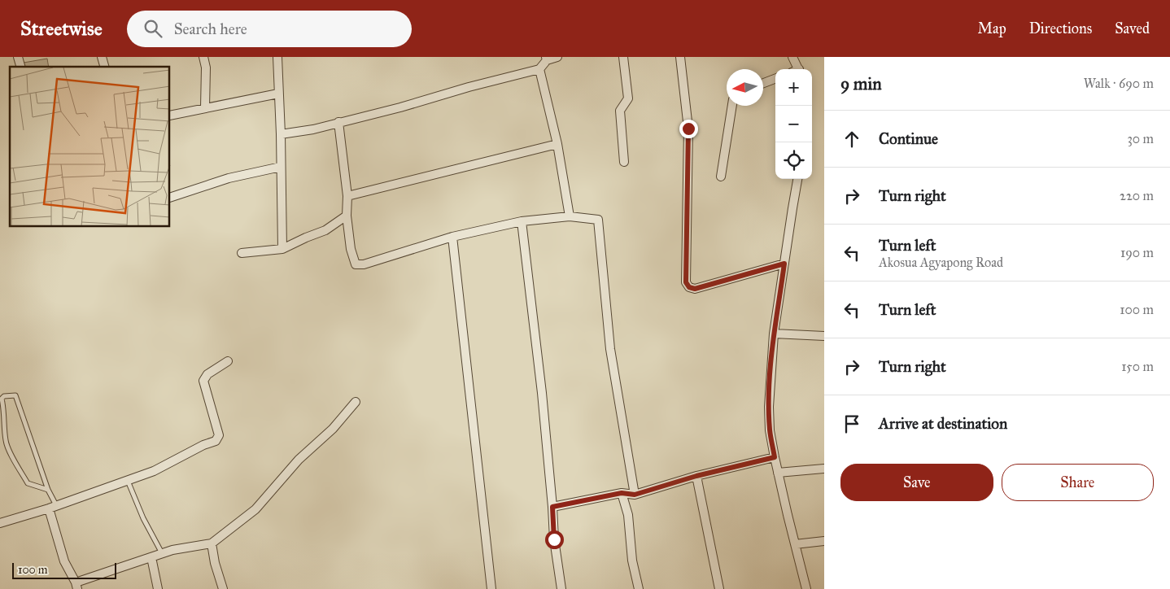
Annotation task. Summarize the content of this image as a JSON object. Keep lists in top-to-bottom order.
{
  "scale_bar": "100 m",
  "north": "left",
  "page": {
    "header": "Streetwise",
    "search": "Search here",
    "nav": ["Map", "Directions", "Saved"],
    "heading": ["9 min", "Walk · 690 m"],
    "map_buttons": ["+", "−"],
    "list": [
      ["Continue", "30 m"],
      ["Turn right", "220 m"],
      ["Turn left", "Akosua Agyapong Road", "190 m"],
      ["Turn left", "100 m"],
      ["Turn right", "150 m"],
      "Arrive at destination"
    ],
    "buttons": ["Save", "Share"],
    "scale": "100 m"
  }
}
